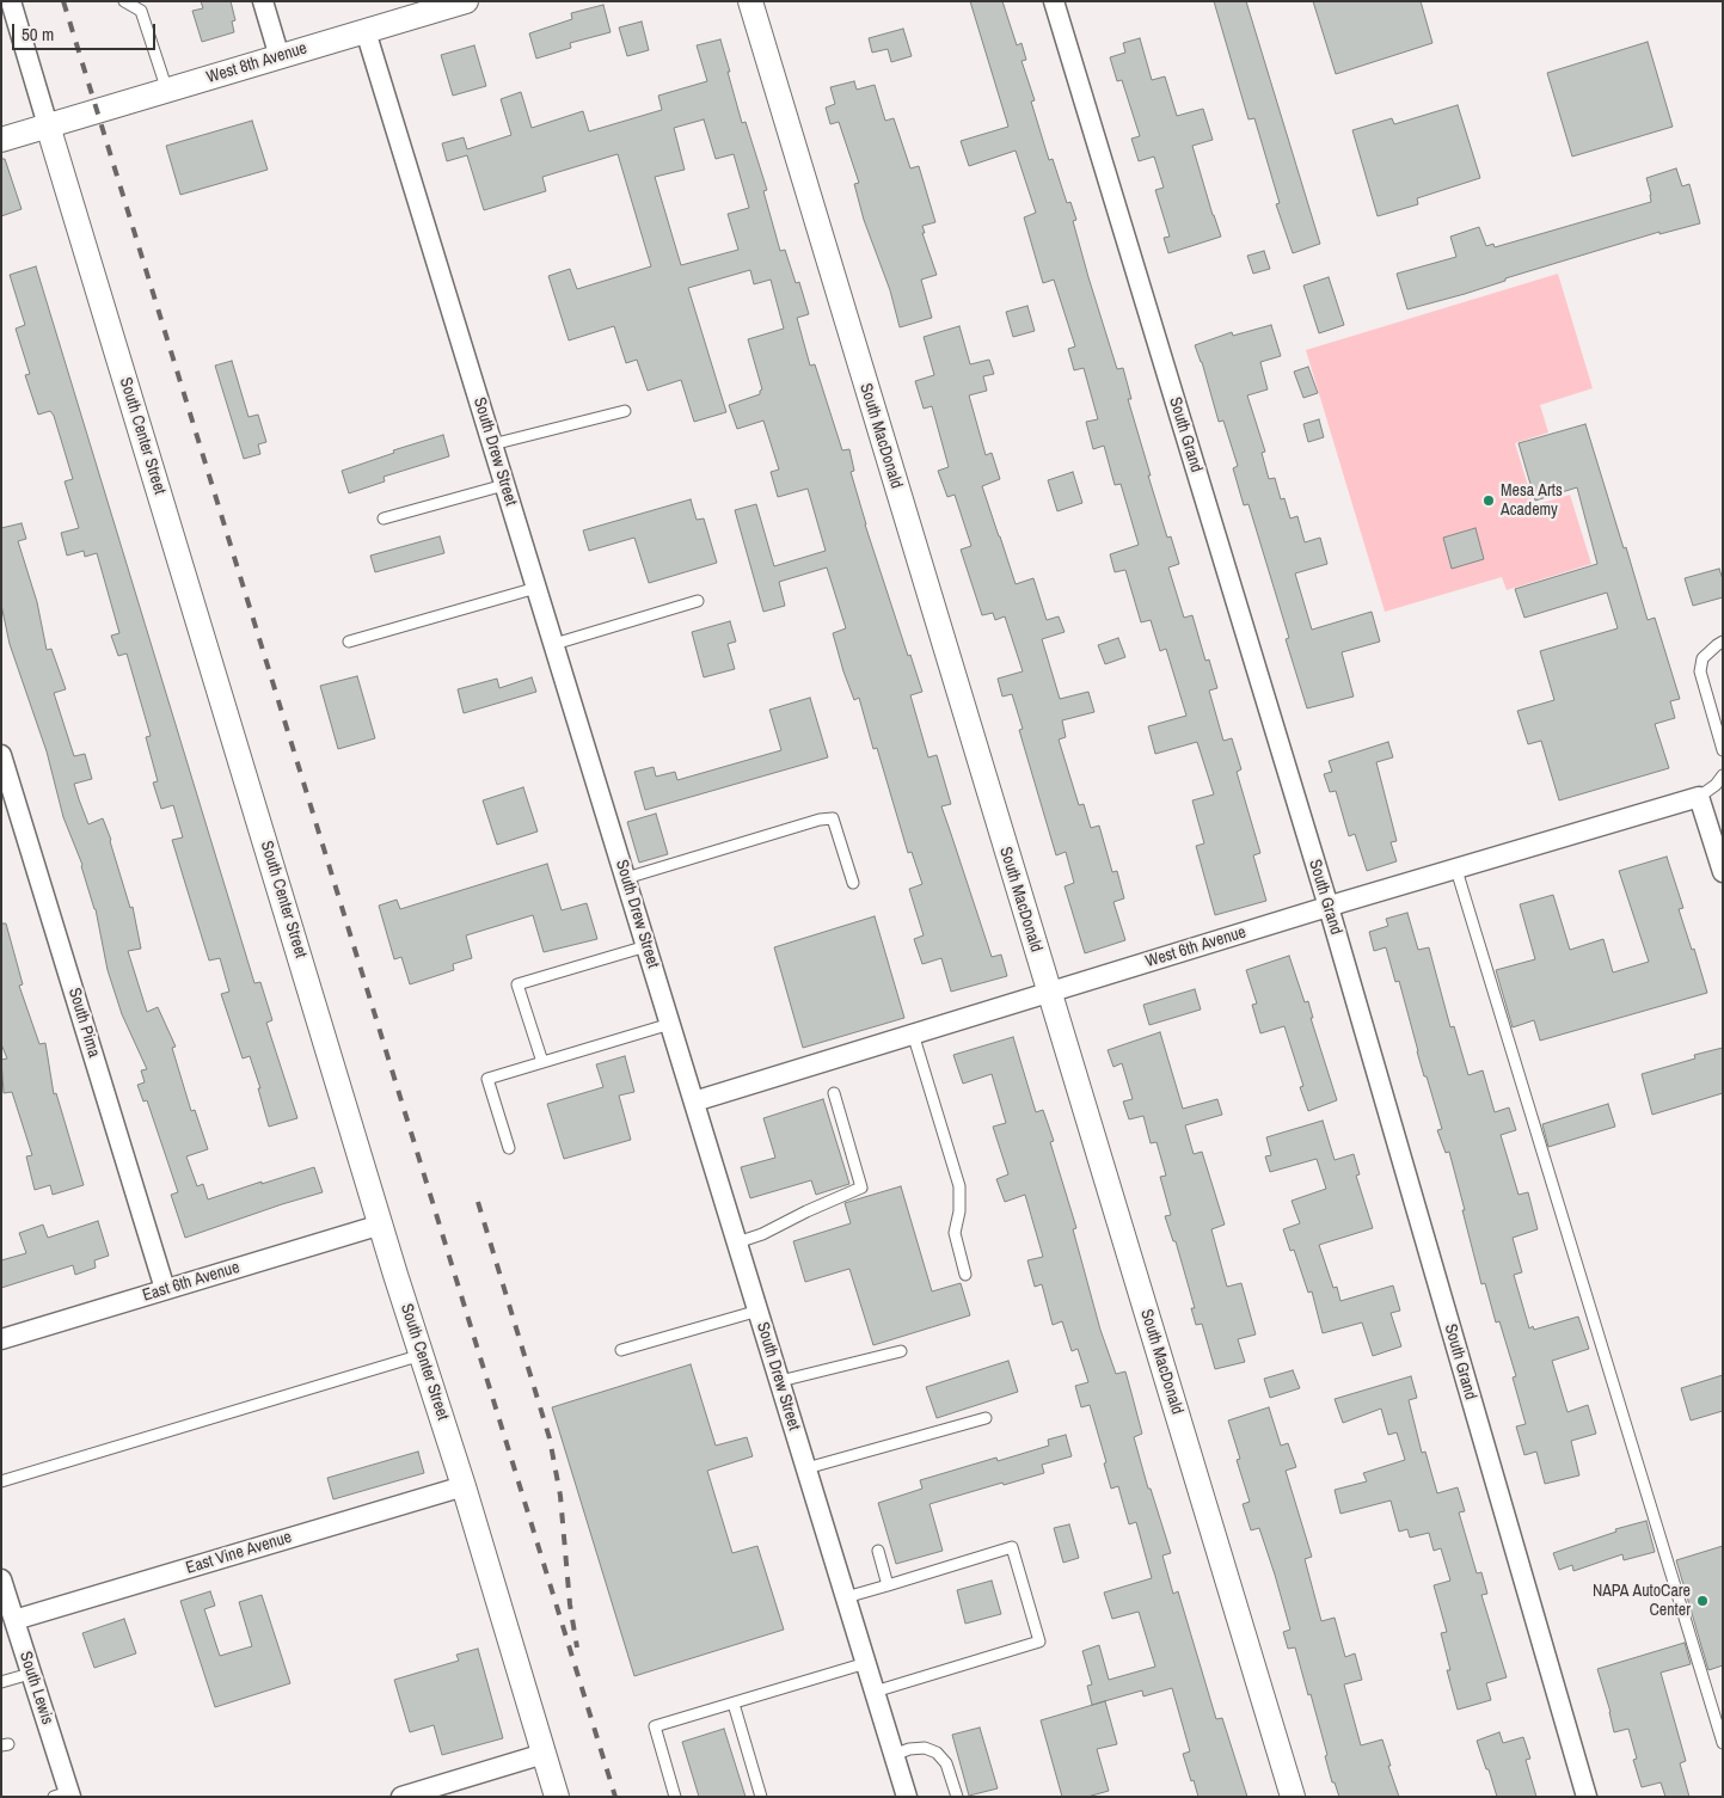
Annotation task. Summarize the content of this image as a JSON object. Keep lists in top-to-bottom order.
{
  "streets": {
    "street": [
      "West 8th Avenue",
      "South Grand",
      "South Center Street",
      "South MacDonald",
      "South Drew Street",
      "West 6th Avenue",
      "South Pima",
      "East 6th Avenue",
      "East Vine Avenue",
      "South Lewis"
    ]
  },
  "crossings": [
    ["West 8th Avenue", "South Center Street"],
    ["West 8th Avenue", "South Drew Street"],
    ["South Grand", "West 6th Avenue"],
    ["South Center Street", "East 6th Avenue"],
    ["South Center Street", "East Vine Avenue"],
    ["South MacDonald", "West 6th Avenue"],
    ["South Drew Street", "West 6th Avenue"],
    ["South Pima", "East 6th Avenue"],
    ["East Vine Avenue", "South Lewis"]
  ],
  "places": ["Mesa Arts Academy", "NAPA AutoCare Center"],
  "scale_bar": "50 m"
}
